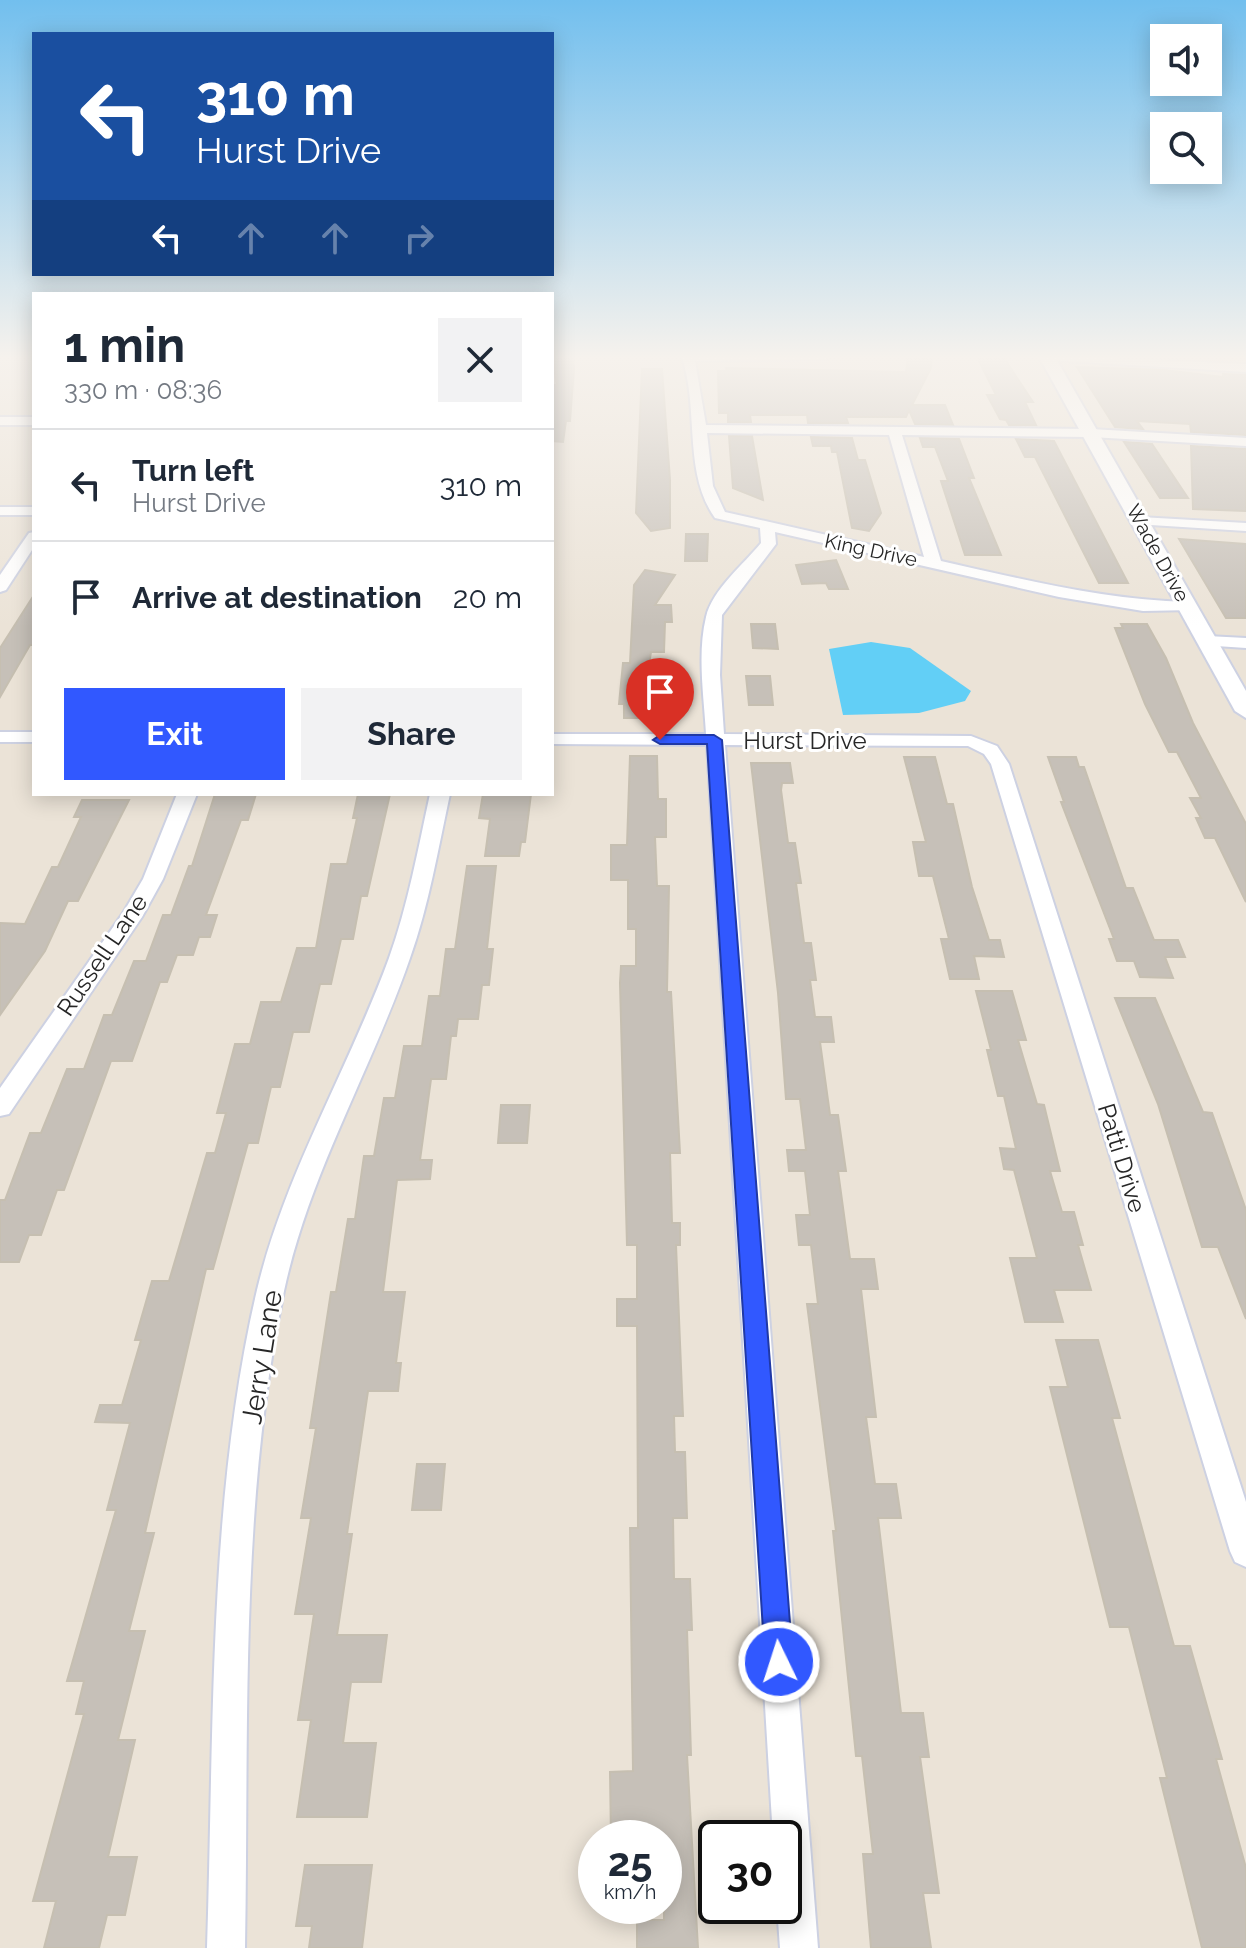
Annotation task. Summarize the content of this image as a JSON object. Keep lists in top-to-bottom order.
{
  "streets": {
    "street": [
      "King Drive",
      "Wade Drive",
      "Hurst Drive",
      "Russell Lane",
      "Patti Drive",
      "Jerry Lane"
    ]
  },
  "crossings": [
    ["King Drive", "Wade Drive"],
    ["Hurst Drive", "Patti Drive"]
  ],
  "page": {
    "turn": ["310 m", "Hurst Drive"],
    "heading": ["1 min", "330 m · 08:36"],
    "list": [
      {
        "name": "Turn left",
        "note": "Hurst Drive",
        "value": "310 m"
      },
      {
        "name": "Arrive at destination",
        "value": "20 m"
      }
    ],
    "buttons": ["Exit", "Share"],
    "speed": "25 km/h",
    "limit": "30"
  }
}
